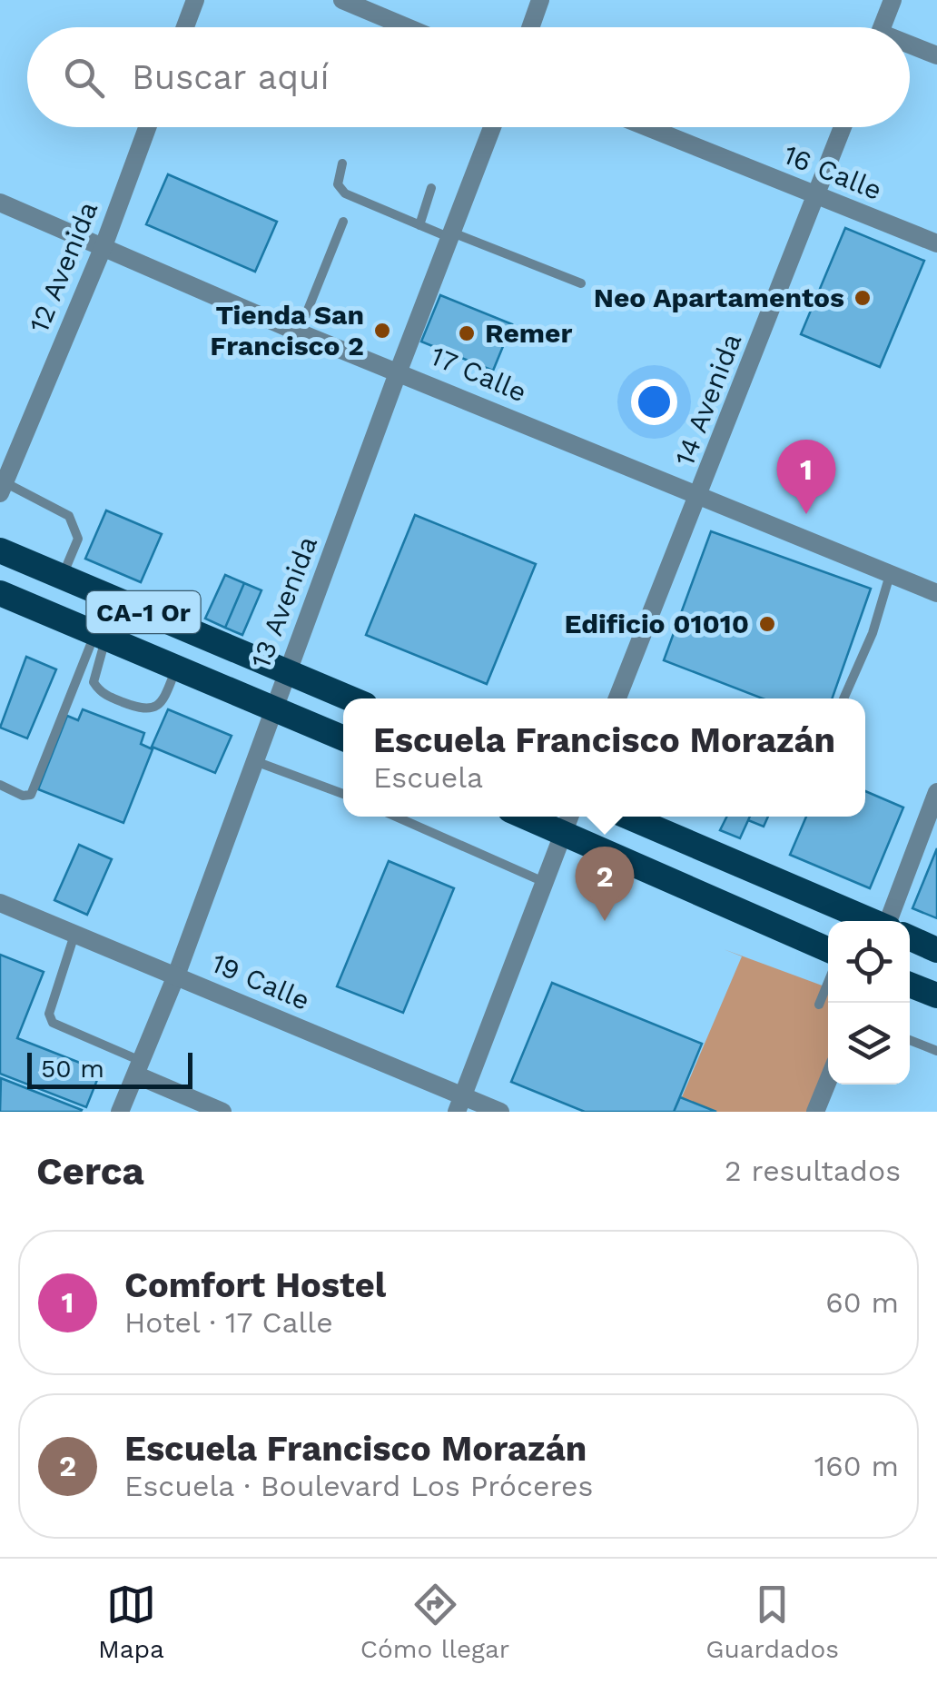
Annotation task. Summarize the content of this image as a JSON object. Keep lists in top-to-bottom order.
{
  "streets": {
    "highway": ["CA-1 Or"],
    "street": [
      "16 Calle",
      "12 Avenida",
      "17 Calle",
      "14 Avenida",
      "13 Avenida",
      "19 Calle"
    ]
  },
  "crossings": [
    ["16 Calle", "14 Avenida"],
    ["12 Avenida", "17 Calle"],
    ["17 Calle", "14 Avenida"],
    ["17 Calle", "13 Avenida"],
    ["13 Avenida", "CA-1 Or"],
    ["13 Avenida", "19 Calle"]
  ],
  "places": [
    "Neo Apartamentos",
    "Tienda San Francisco 2",
    "Remer",
    "Edificio 01010"
  ],
  "scale_bar": "50 m",
  "page": {
    "search": "Buscar aquí",
    "pins": ["1", "2"],
    "popup": ["Escuela Francisco Morazán", "Escuela"],
    "scale": "50 m",
    "heading": ["Cerca", "2 resultados"],
    "list": [
      {
        "mark": "1",
        "name": "Comfort Hostel",
        "note": "Hotel · 17 Calle",
        "value": "60 m"
      },
      {
        "mark": "2",
        "name": "Escuela Francisco Morazán",
        "note": "Escuela · Boulevard Los Próceres",
        "value": "160 m"
      }
    ],
    "nav": ["Mapa", "Cómo llegar", "Guardados"]
  }
}
